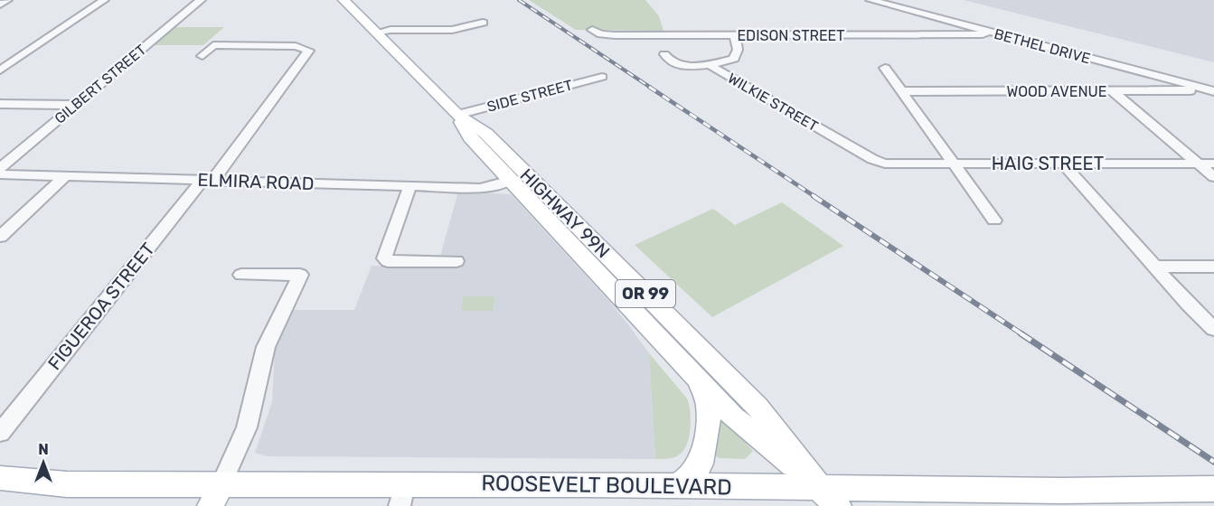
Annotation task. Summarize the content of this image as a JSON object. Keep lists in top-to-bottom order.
{
  "streets": {
    "main road": ["HIGHWAY 99N", "OR 99", "ROOSEVELT BOULEVARD"],
    "street": [
      "EDISON STREET",
      "BETHEL DRIVE",
      "GILBERT STREET",
      "WOOD AVENUE",
      "SIDE STREET",
      "WILKIE STREET",
      "HAIG STREET",
      "ELMIRA ROAD",
      "FIGUEROA STREET"
    ]
  },
  "crossings": [
    ["EDISON STREET", "BETHEL DRIVE"],
    ["EDISON STREET", "WILKIE STREET"],
    ["BETHEL DRIVE", "WOOD AVENUE"],
    ["SIDE STREET", "HIGHWAY 99N"],
    ["WILKIE STREET", "HAIG STREET"],
    ["ELMIRA ROAD", "HIGHWAY 99N"],
    ["ELMIRA ROAD", "FIGUEROA STREET"],
    ["HIGHWAY 99N", "ROOSEVELT BOULEVARD"]
  ],
  "north": "top"
}
